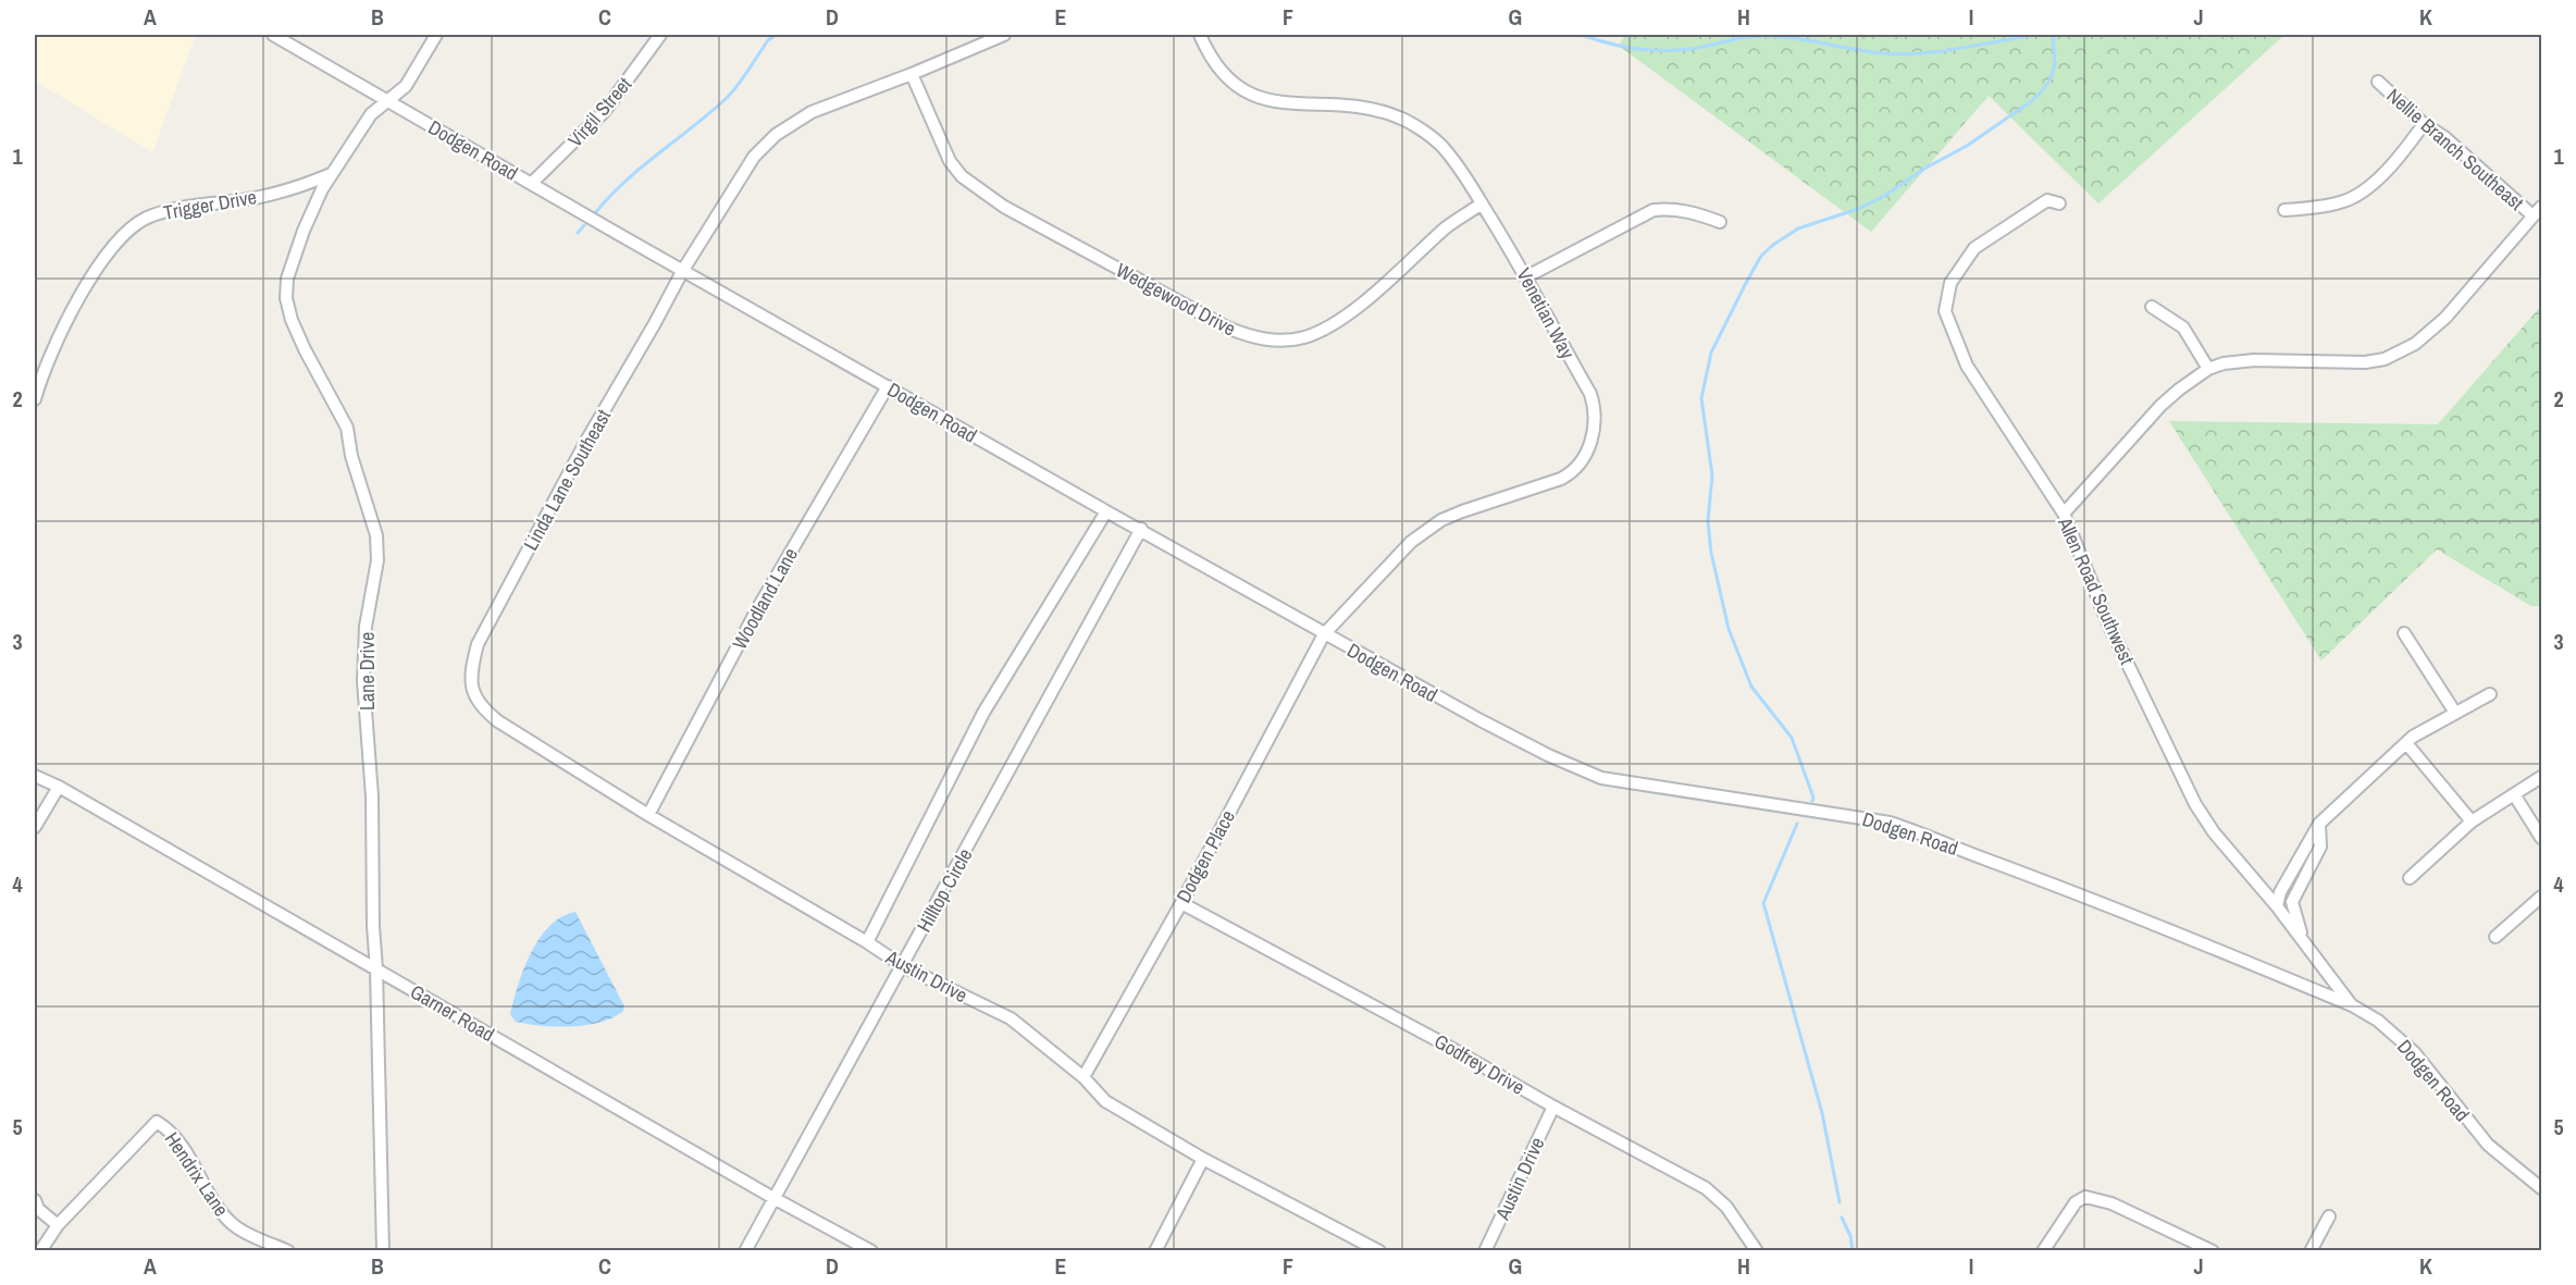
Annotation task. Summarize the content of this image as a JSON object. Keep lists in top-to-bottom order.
{
  "streets": {
    "street": [
      "Virgil Street",
      "Nellie Branch Southeast",
      "Dodgen Road",
      "Trigger Drive",
      "Wedgewood Drive",
      "Venetian Way",
      "Linda Lane Southeast",
      "Allen Road Southwest",
      "Woodland Lane",
      "Lane Drive",
      "Dodgen Place",
      "Hilltop Circle",
      "Austin Drive",
      "Garner Road",
      "Godfrey Drive",
      "Hendrix Lane"
    ]
  },
  "crossings": [
    ["Virgil Street", "Dodgen Road"],
    ["Dodgen Road", "Venetian Way"],
    ["Dodgen Road", "Linda Lane Southeast"],
    ["Dodgen Road", "Allen Road Southwest"],
    ["Dodgen Road", "Woodland Lane"],
    ["Dodgen Road", "Lane Drive"],
    ["Dodgen Road", "Dodgen Place"],
    ["Dodgen Road", "Hilltop Circle"],
    ["Trigger Drive", "Lane Drive"],
    ["Wedgewood Drive", "Venetian Way"],
    ["Wedgewood Drive", "Linda Lane Southeast"],
    ["Venetian Way", "Dodgen Place"],
    ["Linda Lane Southeast", "Austin Drive"],
    ["Woodland Lane", "Austin Drive"],
    ["Lane Drive", "Garner Road"],
    ["Dodgen Place", "Austin Drive"],
    ["Dodgen Place", "Godfrey Drive"],
    ["Hilltop Circle", "Austin Drive"],
    ["Hilltop Circle", "Garner Road"],
    ["Austin Drive", "Godfrey Drive"]
  ],
  "grid": {
    "columns": [
      "A",
      "B",
      "C",
      "D",
      "E",
      "F",
      "G",
      "H",
      "I",
      "J",
      "K"
    ],
    "rows": [
      "1",
      "2",
      "3",
      "4",
      "5"
    ]
  }
}
